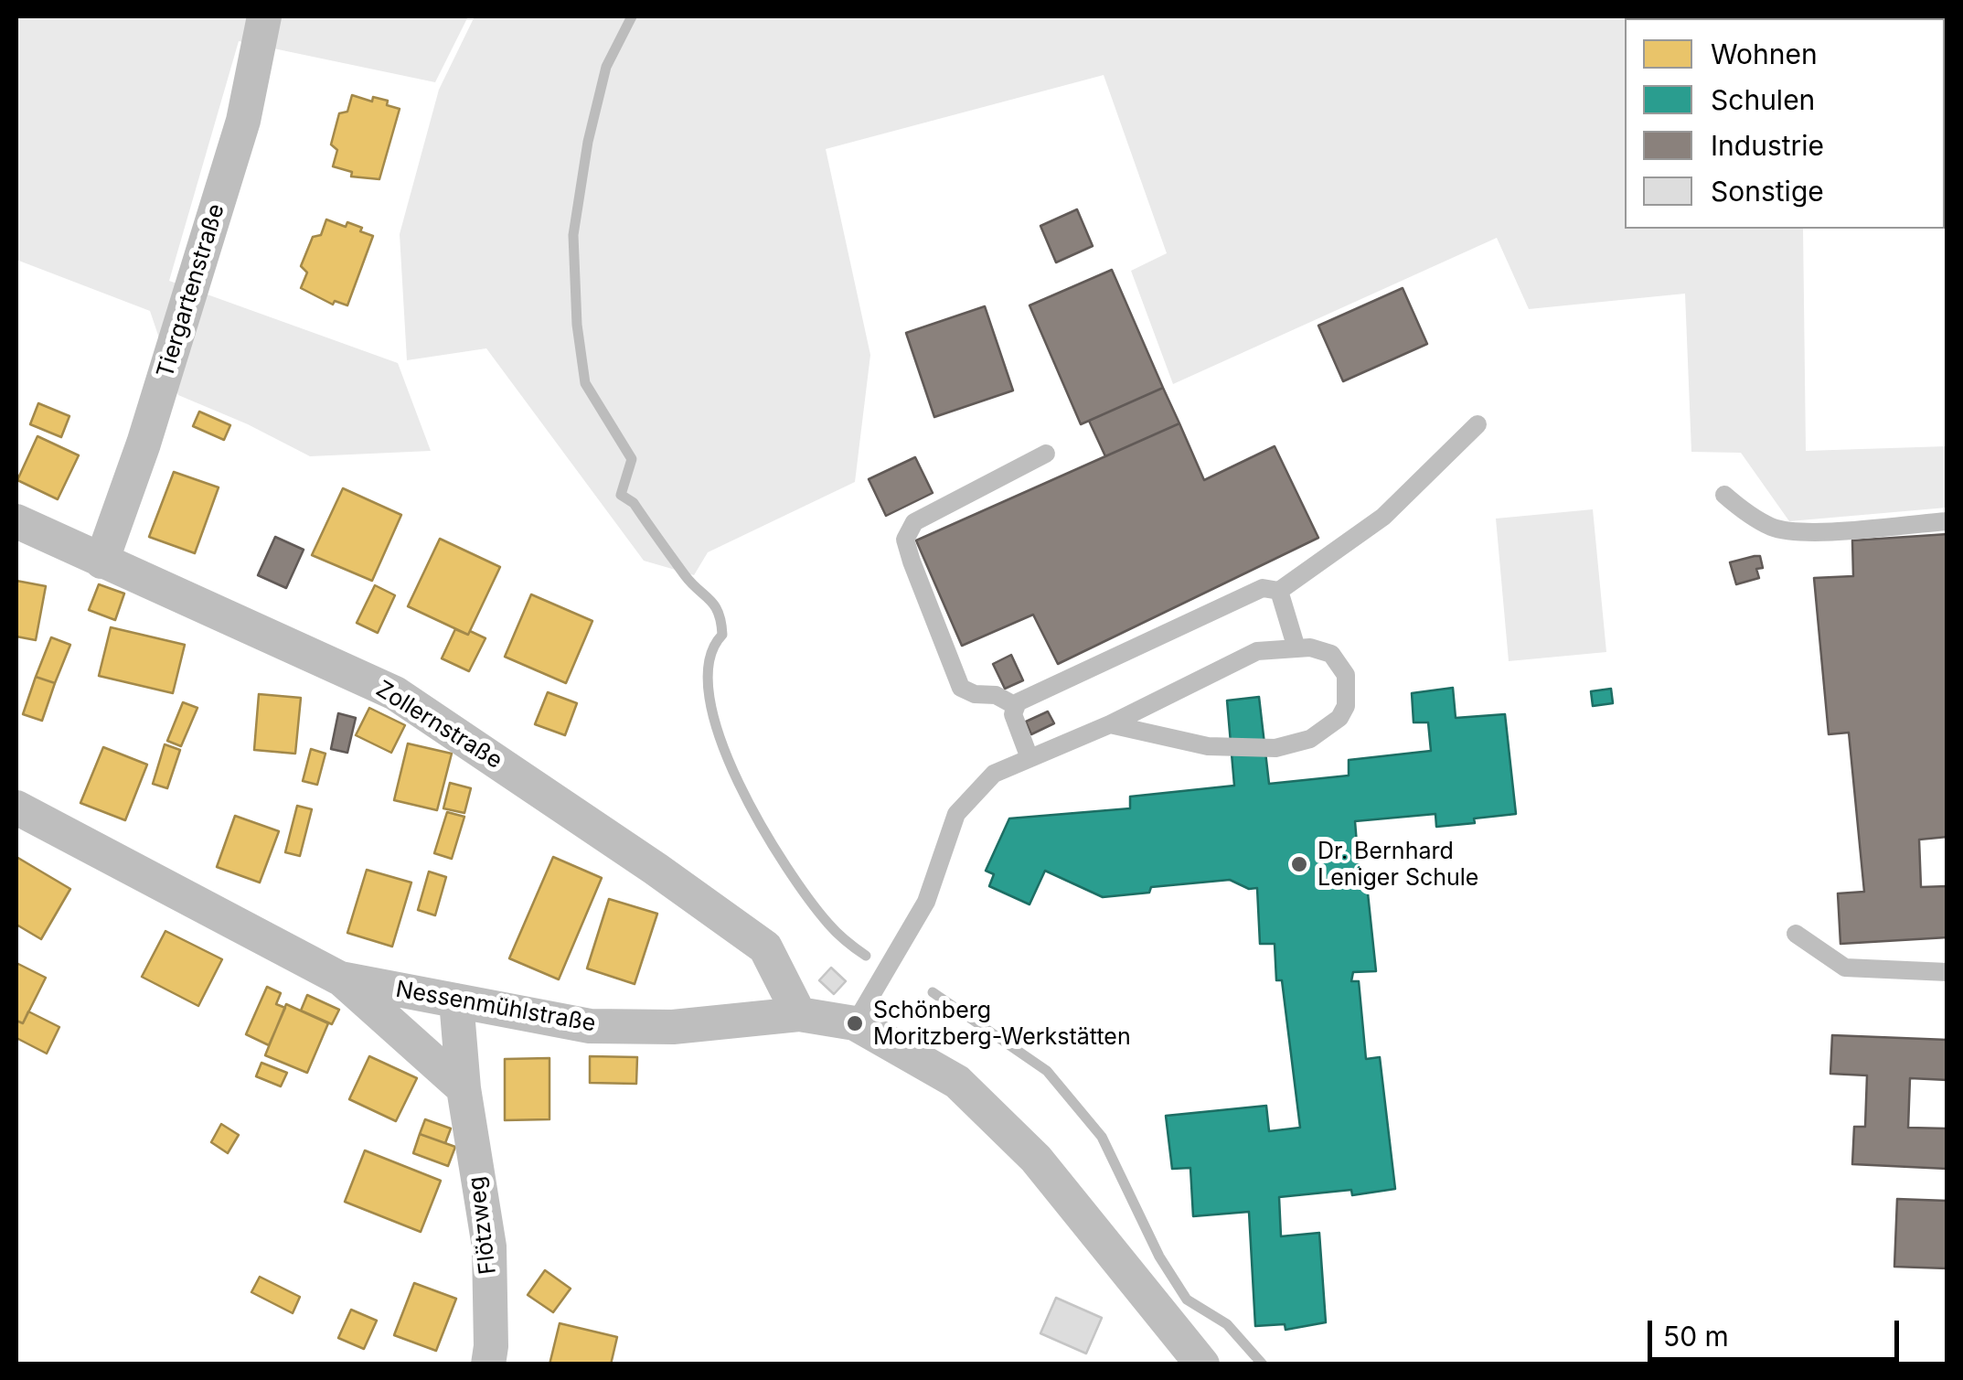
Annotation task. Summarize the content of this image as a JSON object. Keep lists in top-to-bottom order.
{
  "streets": {
    "street": [
      "Tiergartenstraße",
      "Zollernstraße",
      "Nessenmühlstraße",
      "Flötzweg"
    ]
  },
  "crossings": [
    ["Tiergartenstraße", "Zollernstraße"],
    ["Zollernstraße", "Nessenmühlstraße"],
    ["Nessenmühlstraße", "Flötzweg"]
  ],
  "places": ["Dr. Bernhard Leniger Schule", "Schönberg Moritzberg-Werkstätten"],
  "legend": [
    "Wohnen",
    "Schulen",
    "Industrie",
    "Sonstige"
  ],
  "scale_bar": "50 m"
}
